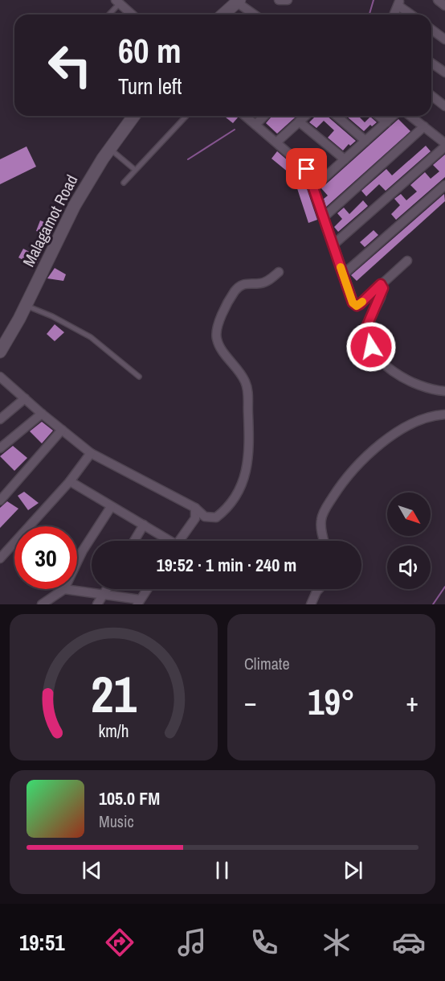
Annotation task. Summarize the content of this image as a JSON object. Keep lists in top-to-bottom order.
{
  "streets": {
    "street": ["Malagamot Road"]
  },
  "north": "bottom right",
  "page": {
    "turn": ["60 m", "Turn left"],
    "limit": "30",
    "trip": "19:52 · 1 min · 240 m",
    "tile": "Climate",
    "heat": ["−", "19°", "+"],
    "song": ["105.0 FM", "Music"],
    "tabs": "19:51",
    "gauge": ["21", "km/h"]
  }
}
